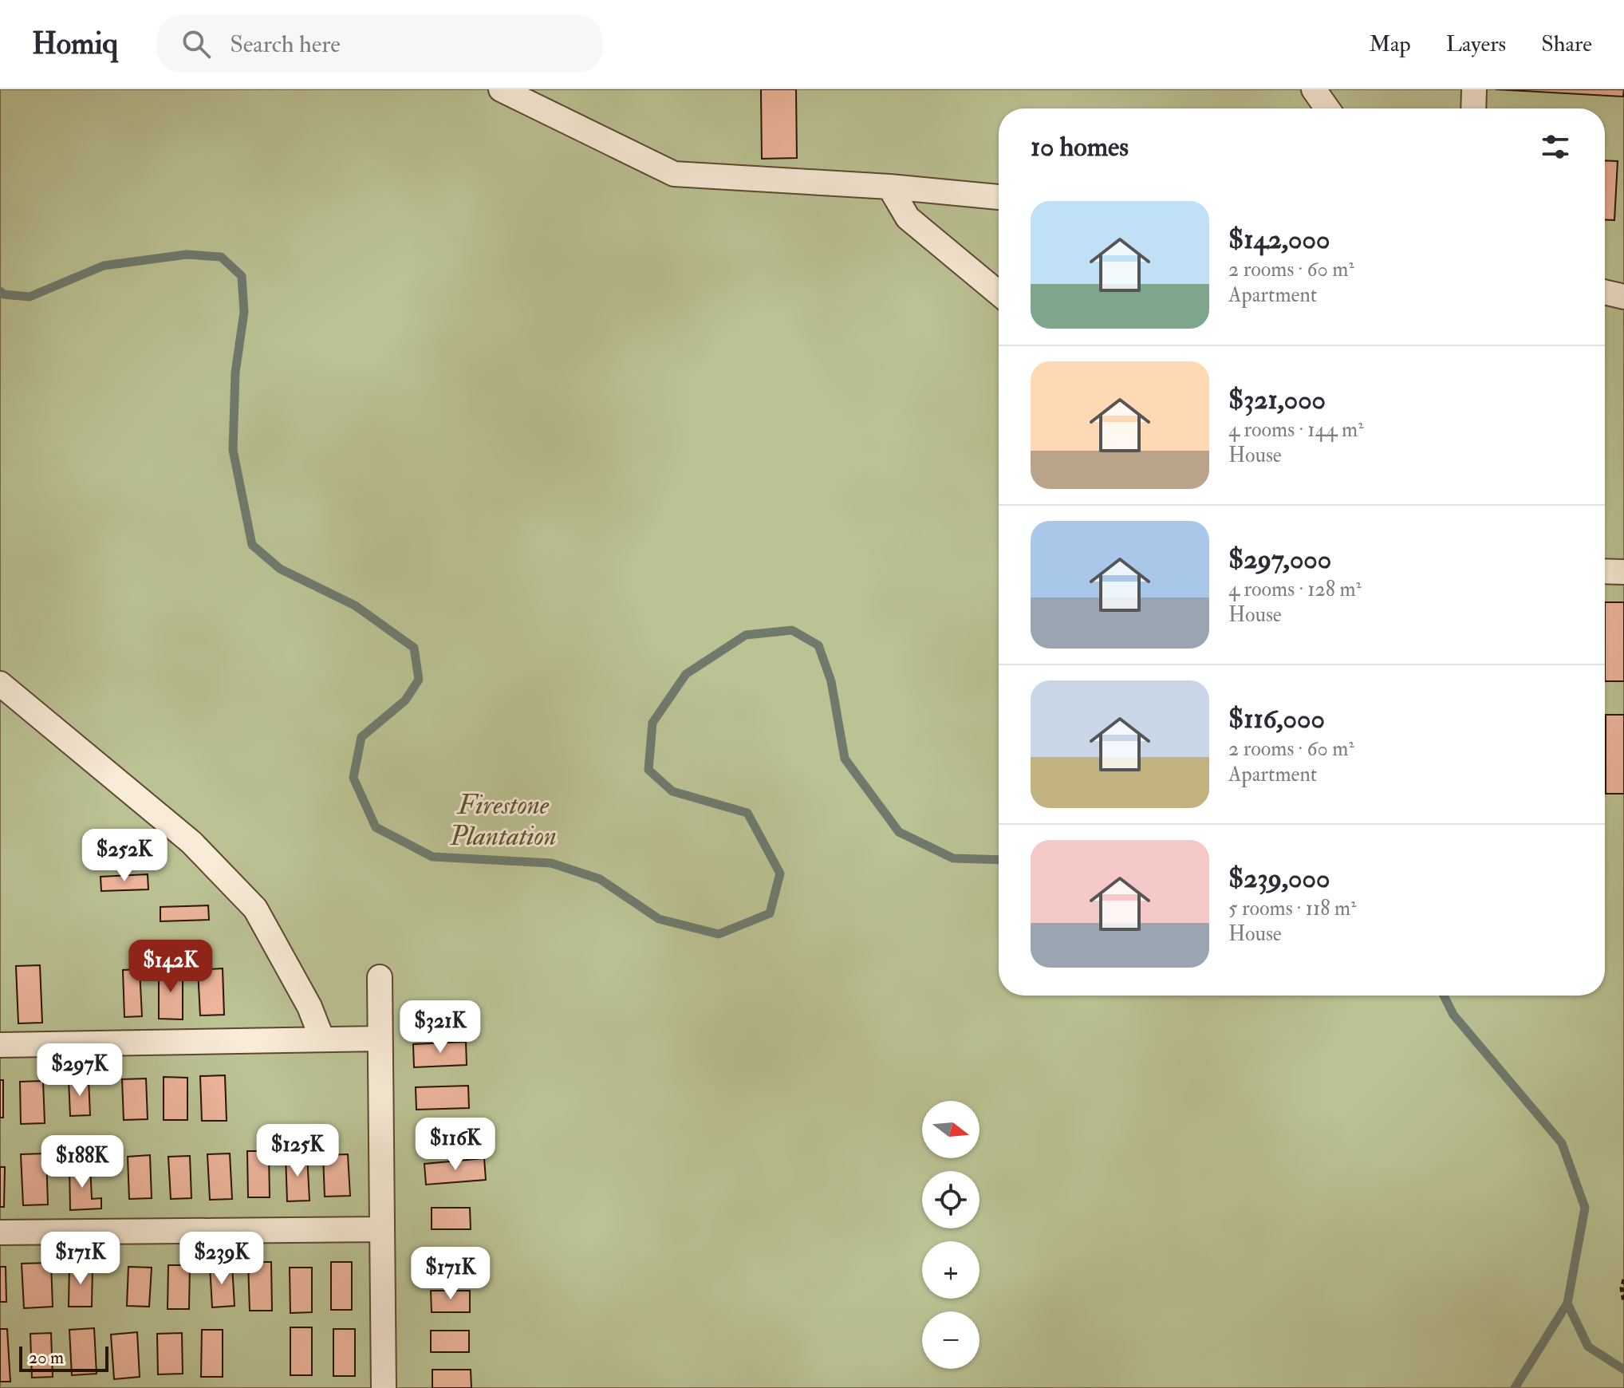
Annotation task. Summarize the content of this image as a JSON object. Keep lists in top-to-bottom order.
{
  "parks": ["Firestone Plantation"],
  "scale_bar": "20 m",
  "north": "right",
  "page": {
    "header": "Homiq",
    "search": "Search here",
    "nav": ["Map", "Layers", "Share"],
    "heading": "10 homes",
    "list": [
      {
        "name": "$142,000",
        "note": "2 rooms · 60 m² · Apartment"
      },
      {
        "name": "$321,000",
        "note": "4 rooms · 144 m² · House"
      },
      {
        "name": "$297,000",
        "note": "4 rooms · 128 m² · House"
      },
      {
        "name": "$116,000",
        "note": "2 rooms · 60 m² · Apartment"
      },
      {
        "name": "$239,000",
        "note": "5 rooms · 118 m² · House"
      }
    ],
    "price": [
      "$252K",
      "$142K",
      "$321K",
      "$297K",
      "$116K",
      "$125K",
      "$188K",
      "$171K",
      "$239K",
      "$171K"
    ],
    "map_buttons": ["+", "−"],
    "scale": "20 m"
  }
}
